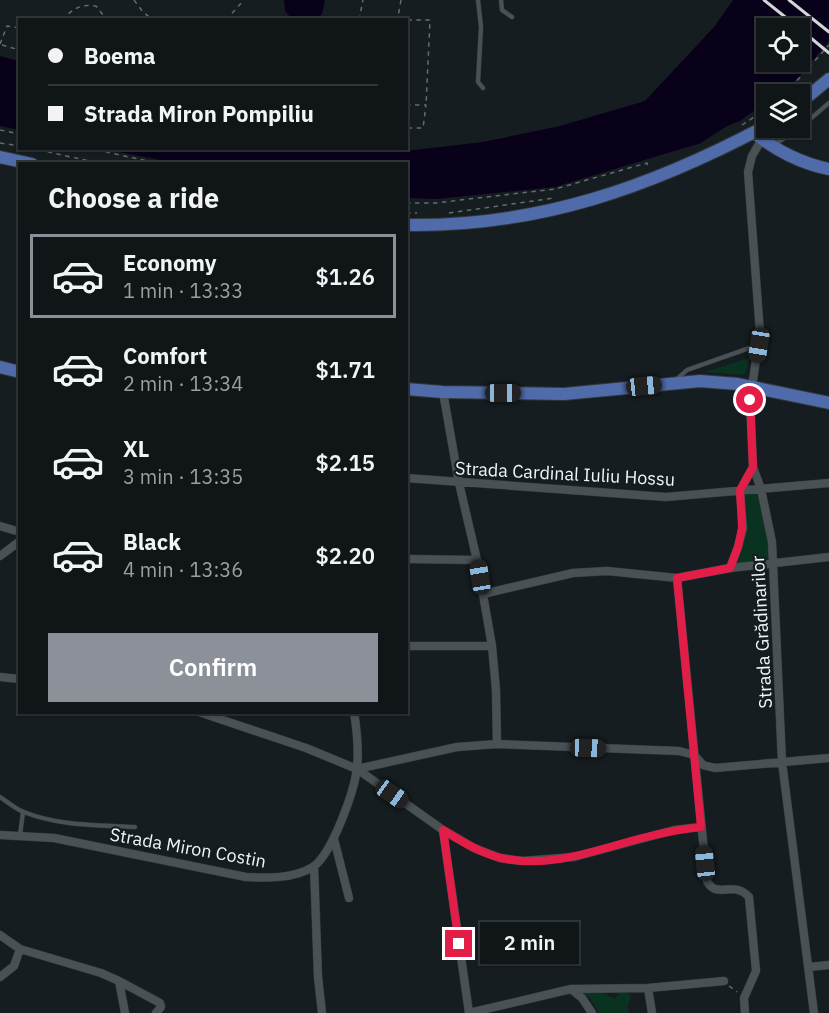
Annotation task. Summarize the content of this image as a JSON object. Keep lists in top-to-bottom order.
{
  "streets": {
    "street": ["Strada Cardinal Iuliu Hossu", "Strada Grădinarilor", "Strada Miron Costin"]
  },
  "crossings": [
    ["Strada Cardinal Iuliu Hossu", "Strada Grădinarilor"]
  ],
  "page": {
    "banner": ["Boema", "Strada Miron Pompiliu"],
    "heading": "Choose a ride",
    "list": [
      {
        "name": "Economy",
        "note": "1 min · 13:33",
        "value": "$1.26"
      },
      {
        "name": "Comfort",
        "note": "2 min · 13:34",
        "value": "$1.71"
      },
      {
        "name": "XL",
        "note": "3 min · 13:35",
        "value": "$2.15"
      },
      {
        "name": "Black",
        "note": "4 min · 13:36",
        "value": "$2.20"
      }
    ],
    "buttons": "Confirm",
    "bubble": "2 min"
  }
}
